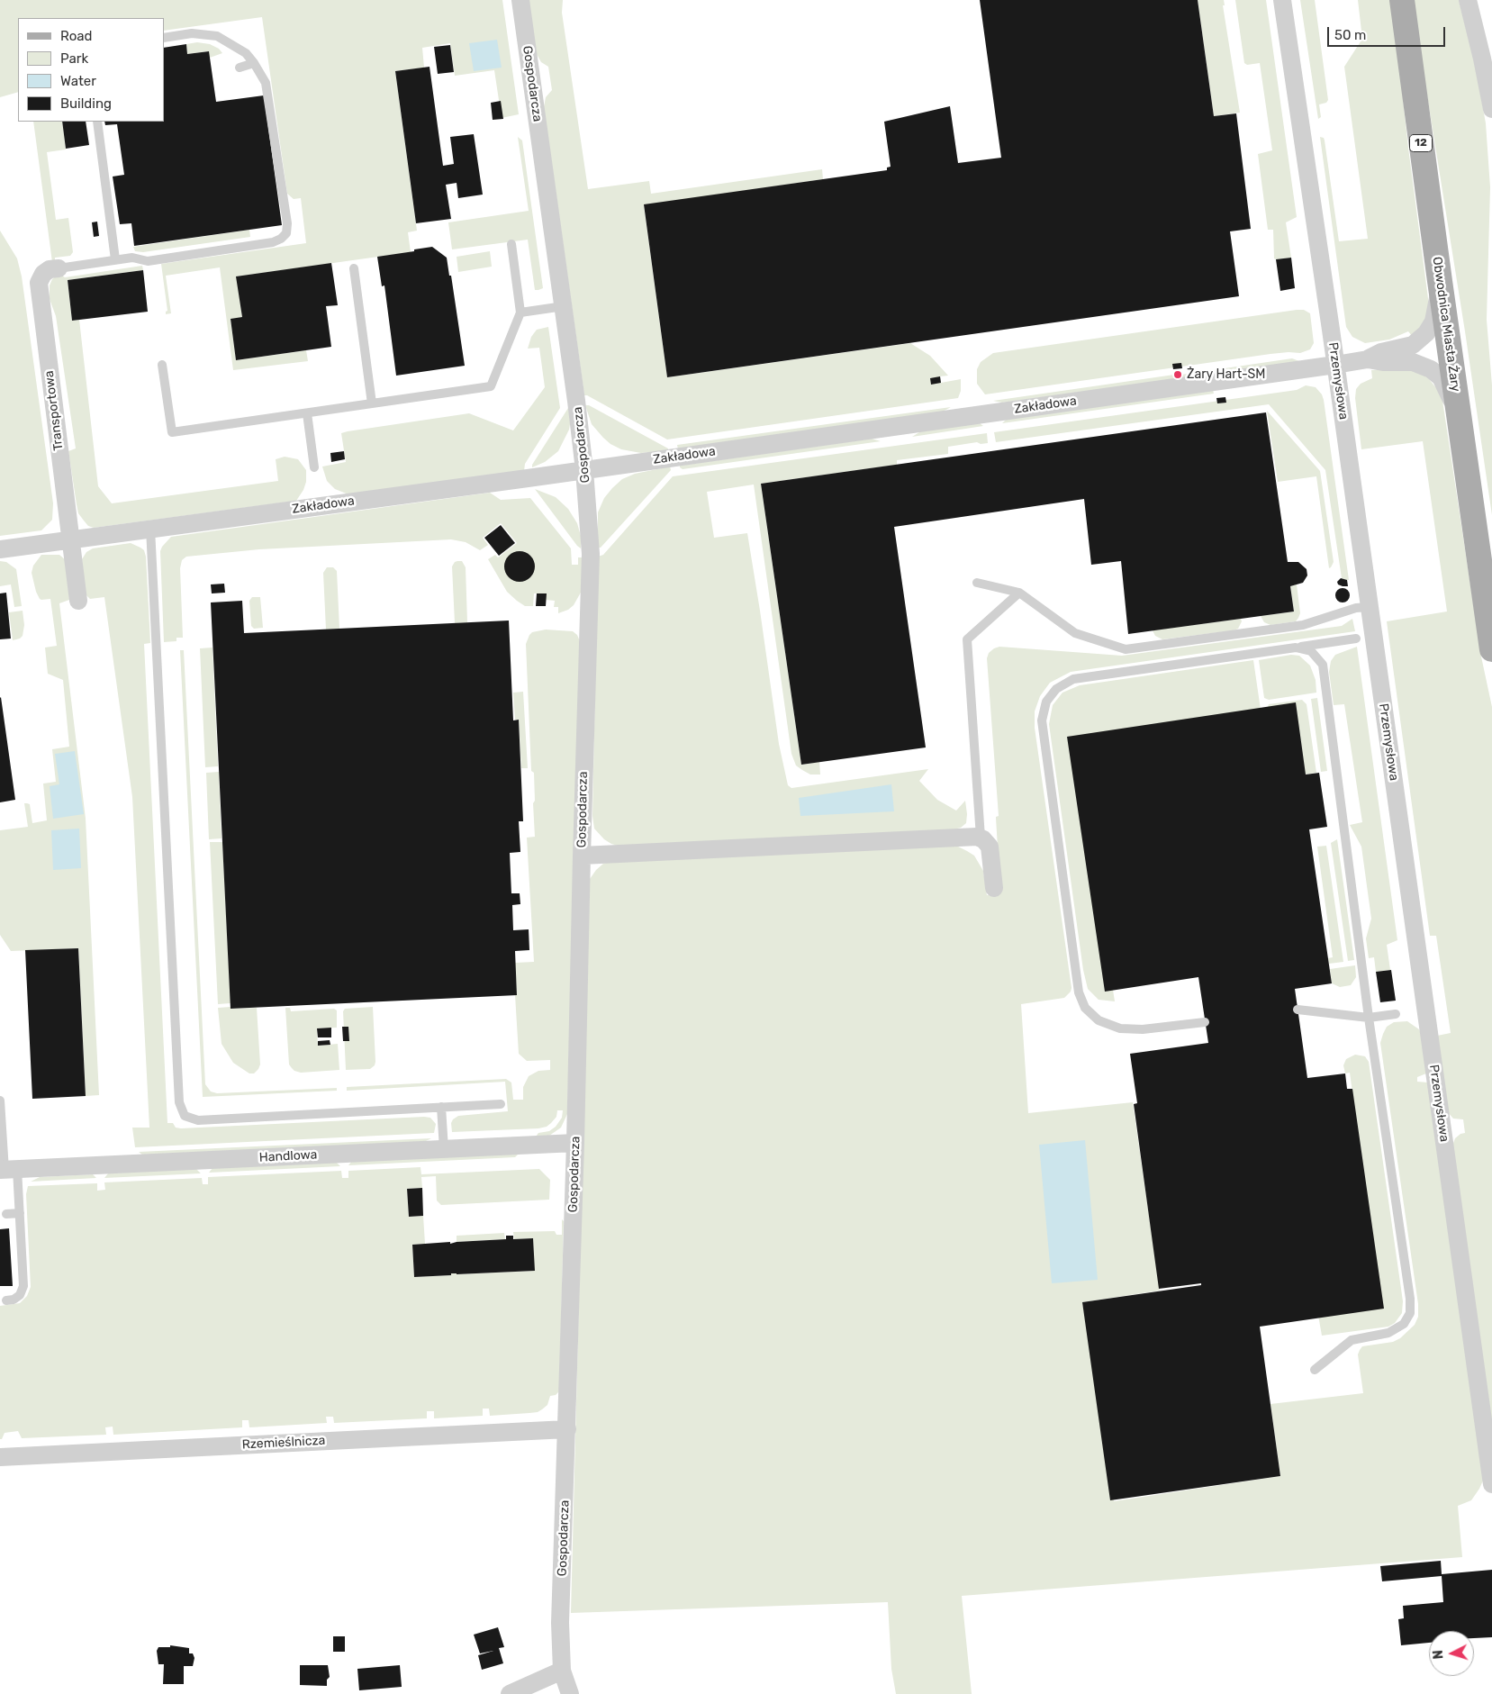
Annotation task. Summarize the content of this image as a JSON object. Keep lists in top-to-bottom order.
{
  "streets": {
    "main road": ["12", "Obwodnica Miasta Żary"],
    "street": [
      "Gospodarcza",
      "Przemysłowa",
      "Zakładowa",
      "Transportowa",
      "Handlowa",
      "Rzemieślnicza"
    ]
  },
  "crossings": [
    ["Gospodarcza", "Zakładowa"],
    ["Gospodarcza", "Handlowa"],
    ["Gospodarcza", "Rzemieślnicza"],
    ["Obwodnica Miasta Żary", "Zakładowa"],
    ["Przemysłowa", "Zakładowa"],
    ["Zakładowa", "Transportowa"]
  ],
  "places": ["Żary Hart-SM"],
  "legend": [
    "Road",
    "Park",
    "Water",
    "Building"
  ],
  "scale_bar": "50 m",
  "north": "left"
}
